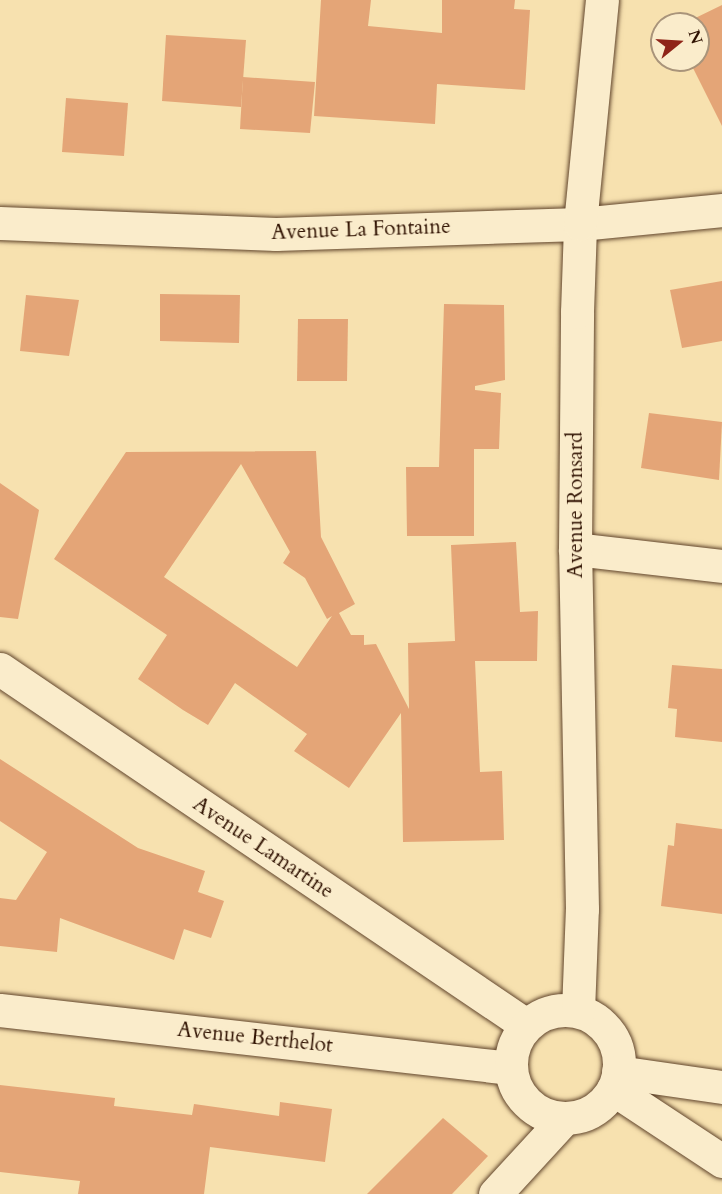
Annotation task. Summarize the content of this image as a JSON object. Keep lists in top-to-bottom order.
{
  "streets": {
    "street": [
      "Avenue La Fontaine",
      "Avenue Ronsard",
      "Avenue Lamartine",
      "Avenue Berthelot"
    ]
  },
  "crossings": [
    ["Avenue La Fontaine", "Avenue Ronsard"],
    ["Avenue Ronsard", "Avenue Lamartine"],
    ["Avenue Ronsard", "Avenue Berthelot"],
    ["Avenue Lamartine", "Avenue Berthelot"]
  ],
  "north": "right"
}
